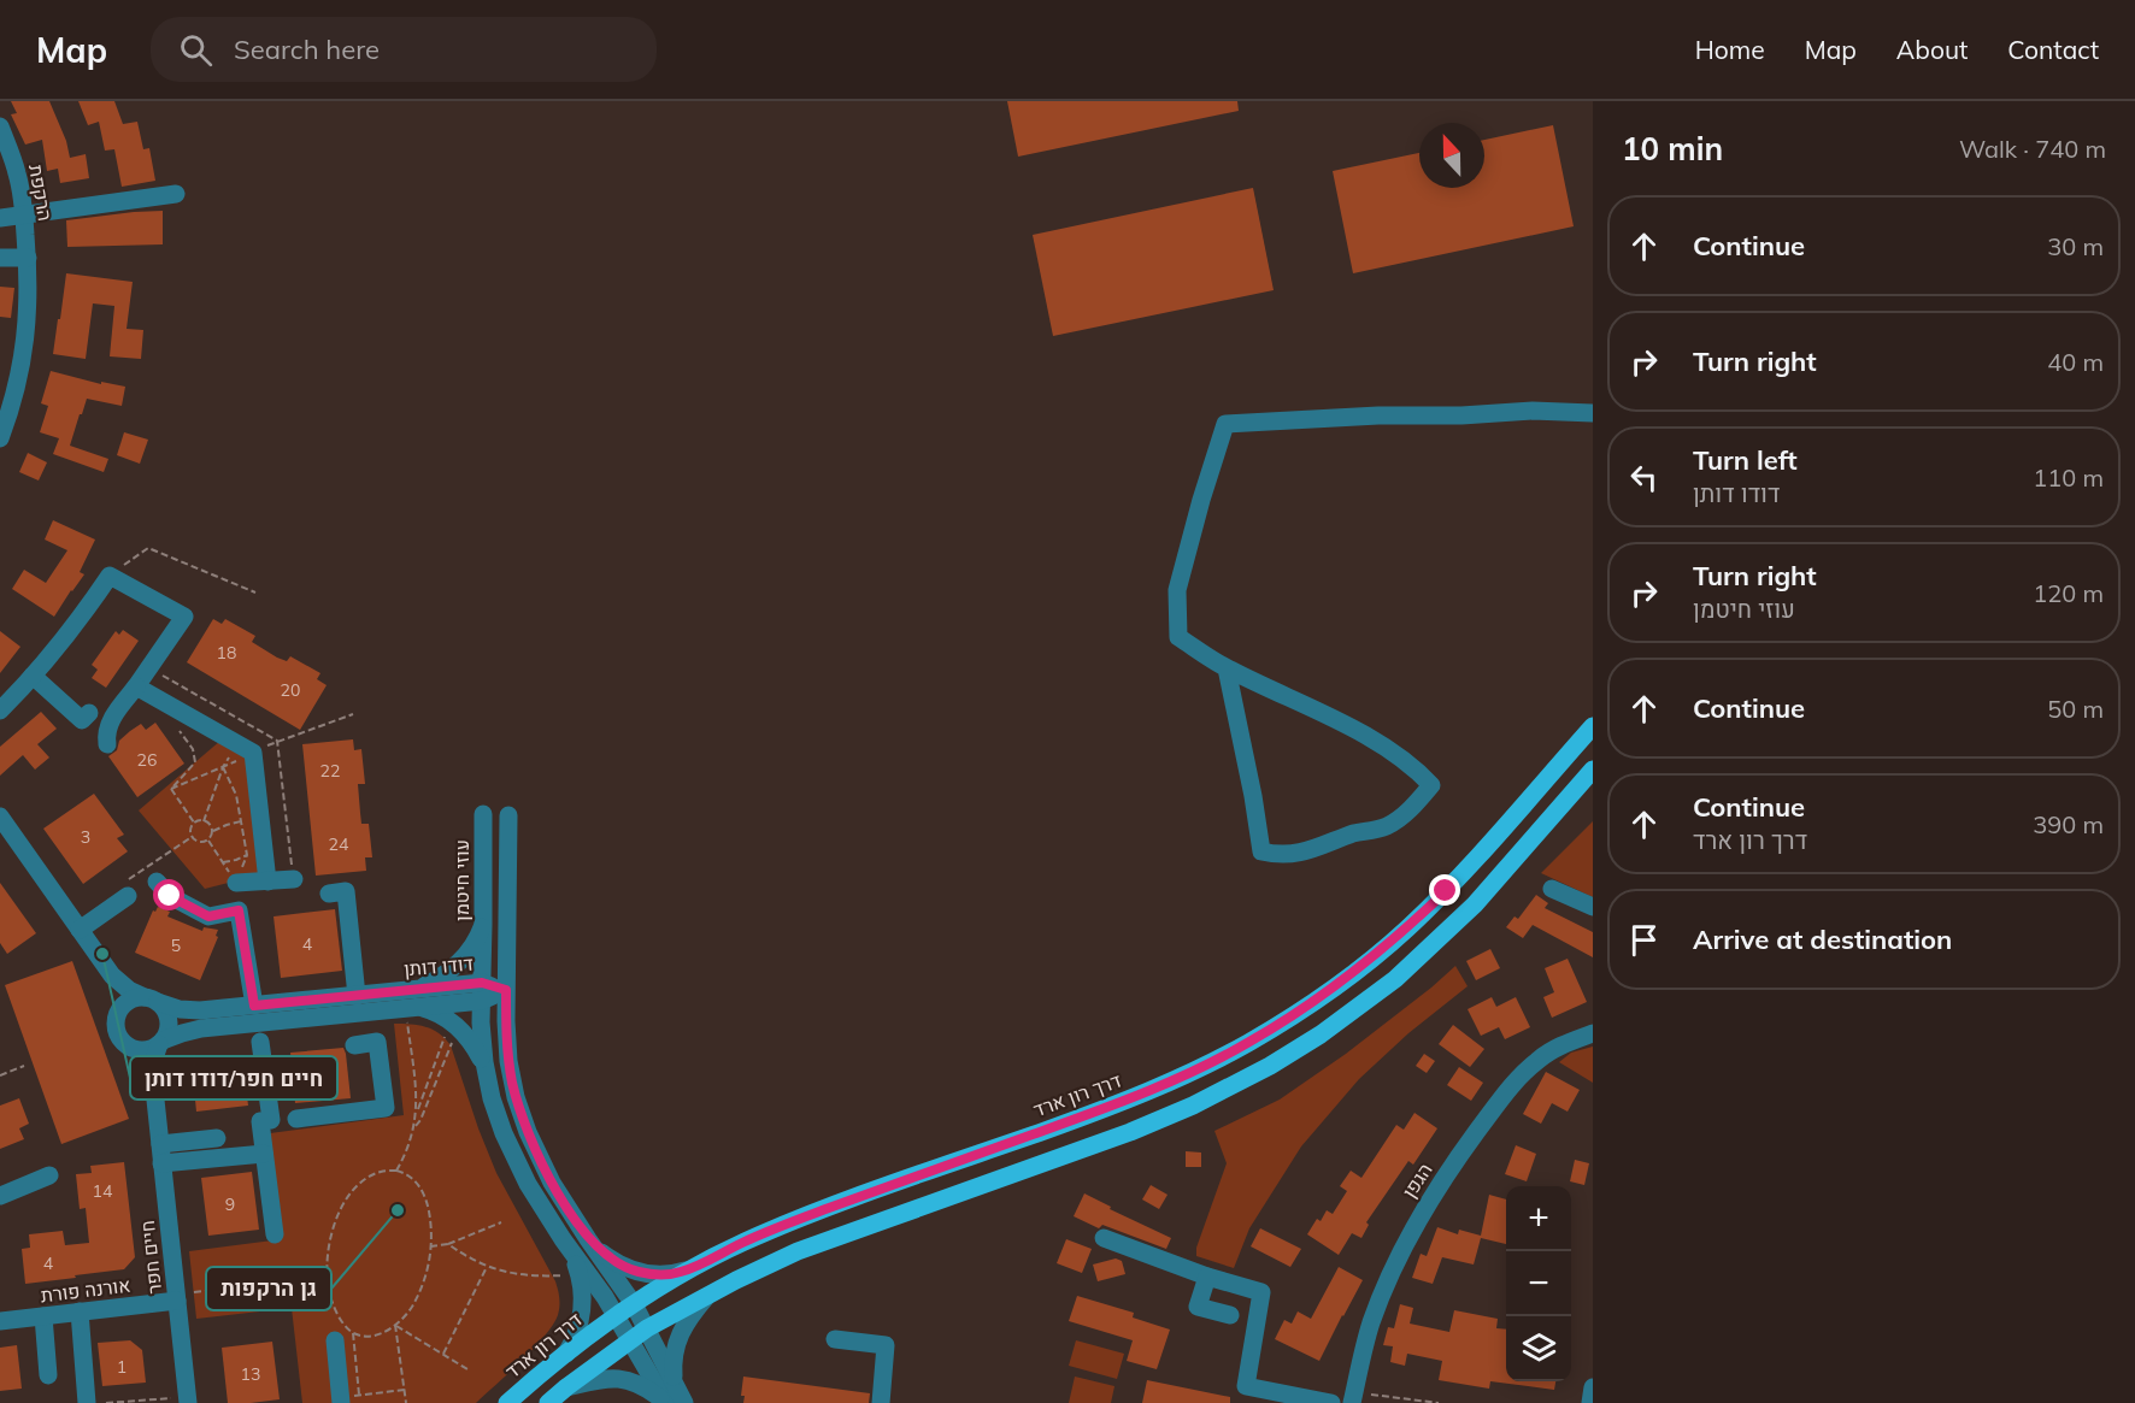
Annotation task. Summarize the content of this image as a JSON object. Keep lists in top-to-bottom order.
{
  "streets": {
    "main road": ["דרך רון ארד"],
    "street": [
      "הרקפת",
      "עוזי חיטמן",
      "דודו דותן",
      "הגפן",
      "חיים חפר",
      "אורנה פורת"
    ]
  },
  "crossings": [
    ["עוזי חיטמן", "דודו דותן"],
    ["עוזי חיטמן", "דרך רון ארד"],
    ["דודו דותן", "חיים חפר"],
    ["חיים חפר", "אורנה פורת"]
  ],
  "places": ["חיים חפר/דודו דותן", "גן הרקפות"],
  "house_numbers": [
    "18",
    "20",
    "26",
    "22",
    "3",
    "24",
    "4",
    "5",
    "14",
    "9",
    "4",
    "1",
    "13"
  ],
  "north": "top",
  "page": {
    "header": "Map",
    "search": "Search here",
    "nav": [
      "Home",
      "Map",
      "About",
      "Contact"
    ],
    "heading": ["10 min", "Walk · 740 m"],
    "list": [
      ["Continue", "30 m"],
      ["Turn right", "40 m"],
      ["Turn left", "דודו דותן", "110 m"],
      ["Turn right", "עוזי חיטמן", "120 m"],
      ["Continue", "50 m"],
      ["Continue", "דרך רון ארד", "390 m"],
      "Arrive at destination"
    ],
    "map_buttons": ["+", "−"]
  }
}
